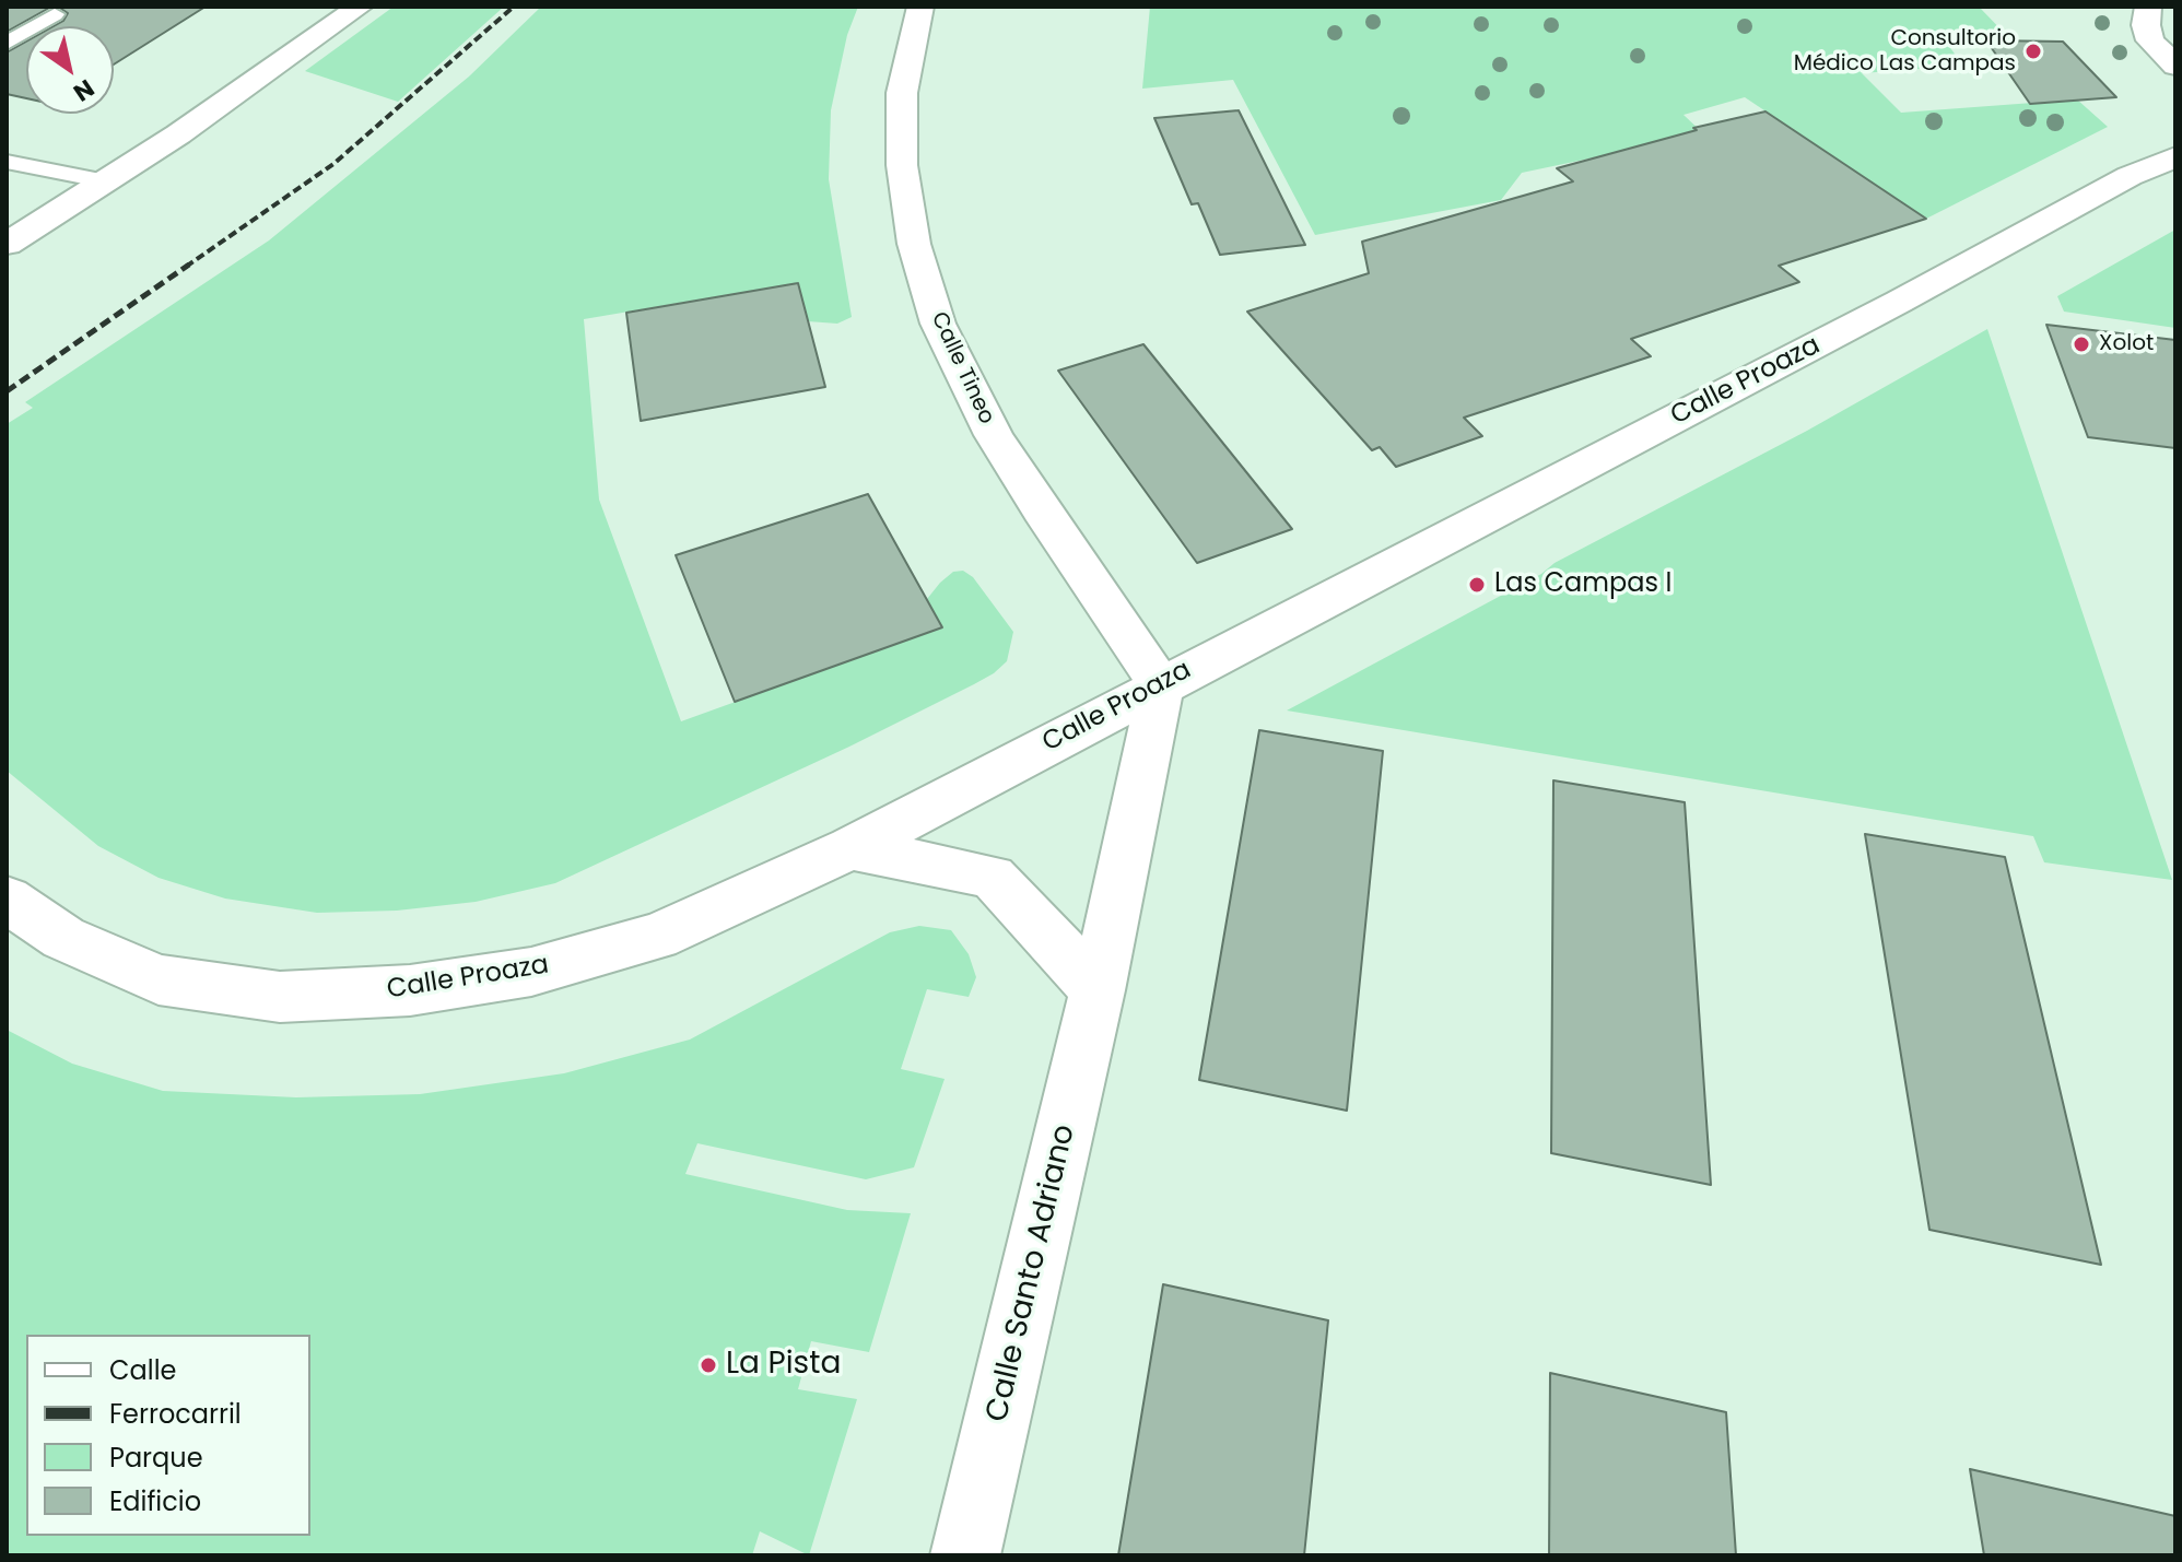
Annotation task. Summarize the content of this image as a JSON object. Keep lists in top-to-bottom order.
{
  "streets": {
    "street": ["Calle Tineo", "Calle Proaza", "Calle Santo Adriano"]
  },
  "crossings": [
    ["Calle Tineo", "Calle Proaza"],
    ["Calle Tineo", "Calle Santo Adriano"],
    ["Calle Proaza", "Calle Santo Adriano"]
  ],
  "places": [
    "Consultorio Médico Las Campas",
    "Xolot",
    "Las Campas I",
    "La Pista"
  ],
  "legend": [
    "Calle",
    "Ferrocarril",
    "Parque",
    "Edificio"
  ],
  "north": "bottom right"
}
